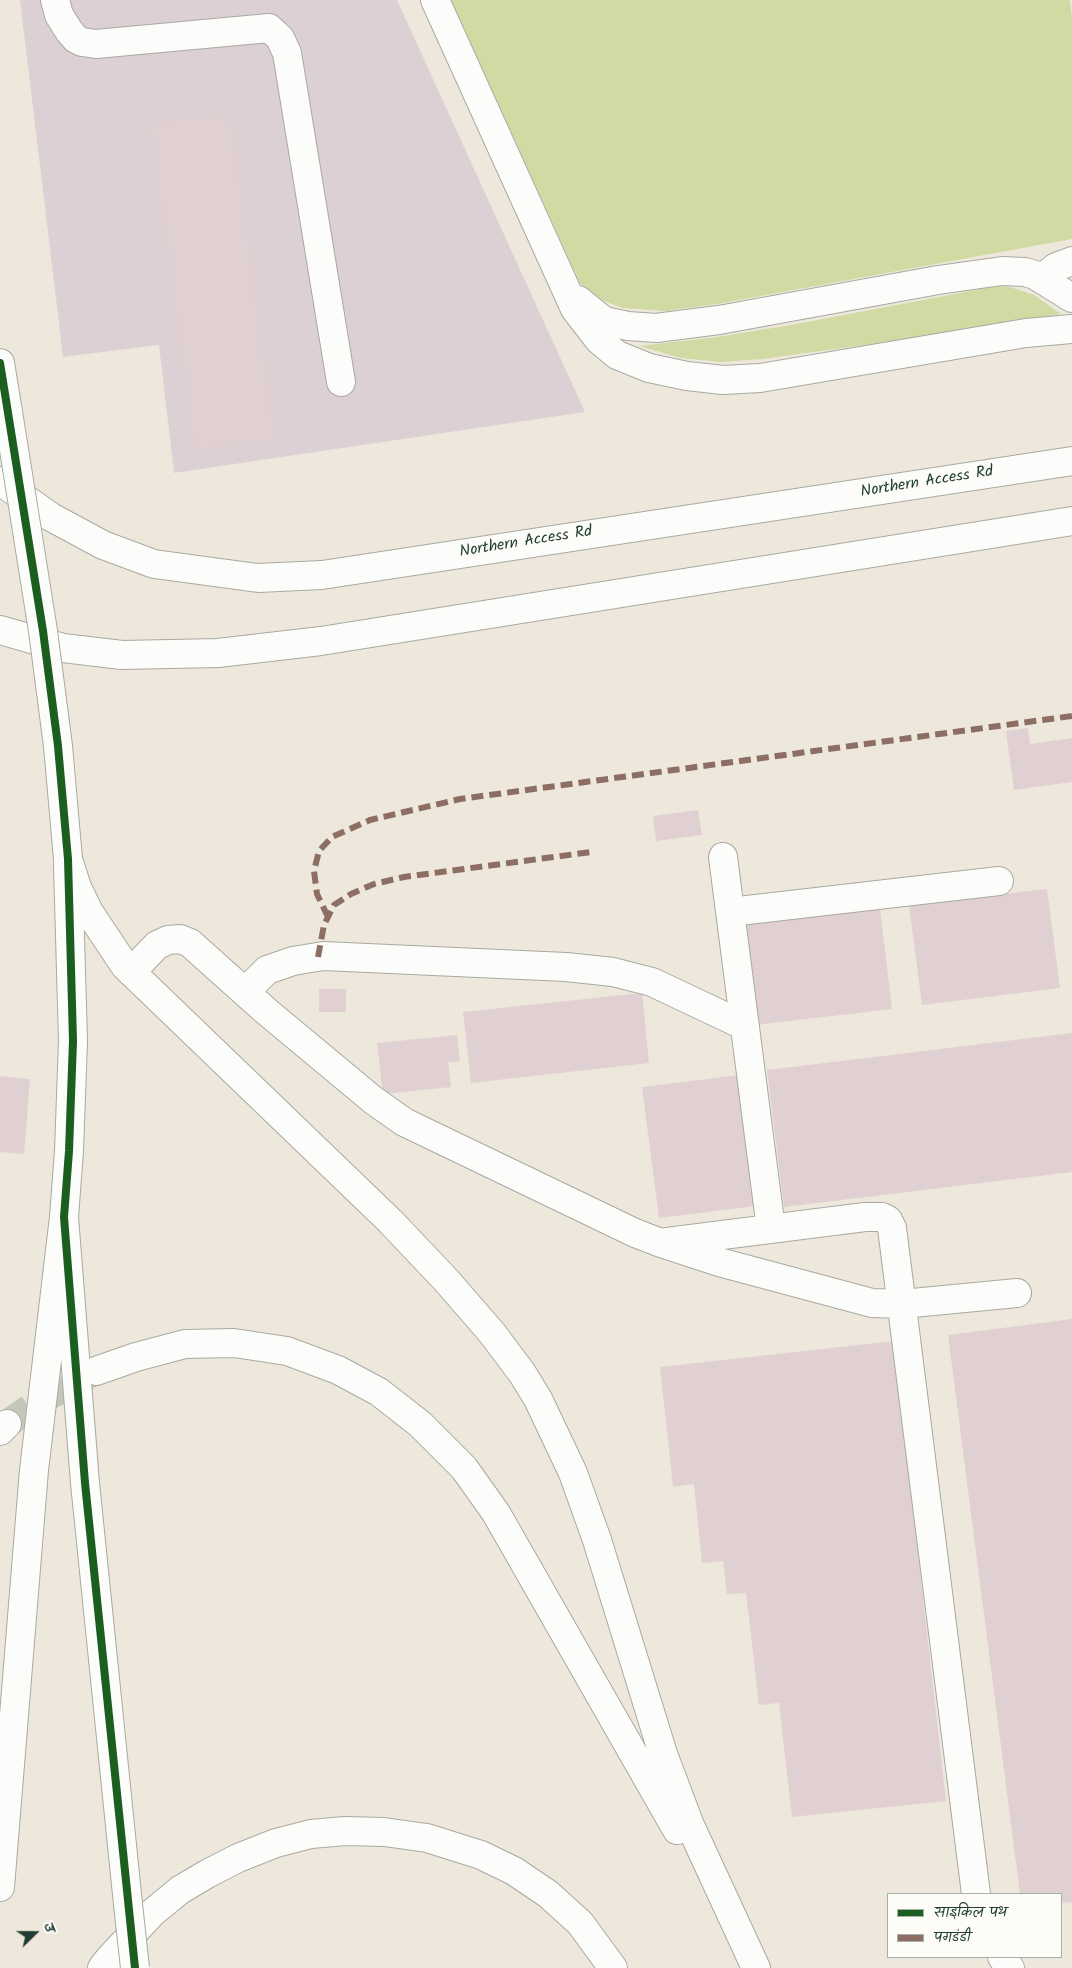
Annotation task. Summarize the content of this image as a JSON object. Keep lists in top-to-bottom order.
{
  "streets": {
    "main road": ["Northern Access Rd"]
  },
  "legend": ["साइकिल पथ", "पगडंडी"],
  "north": "right"
}
